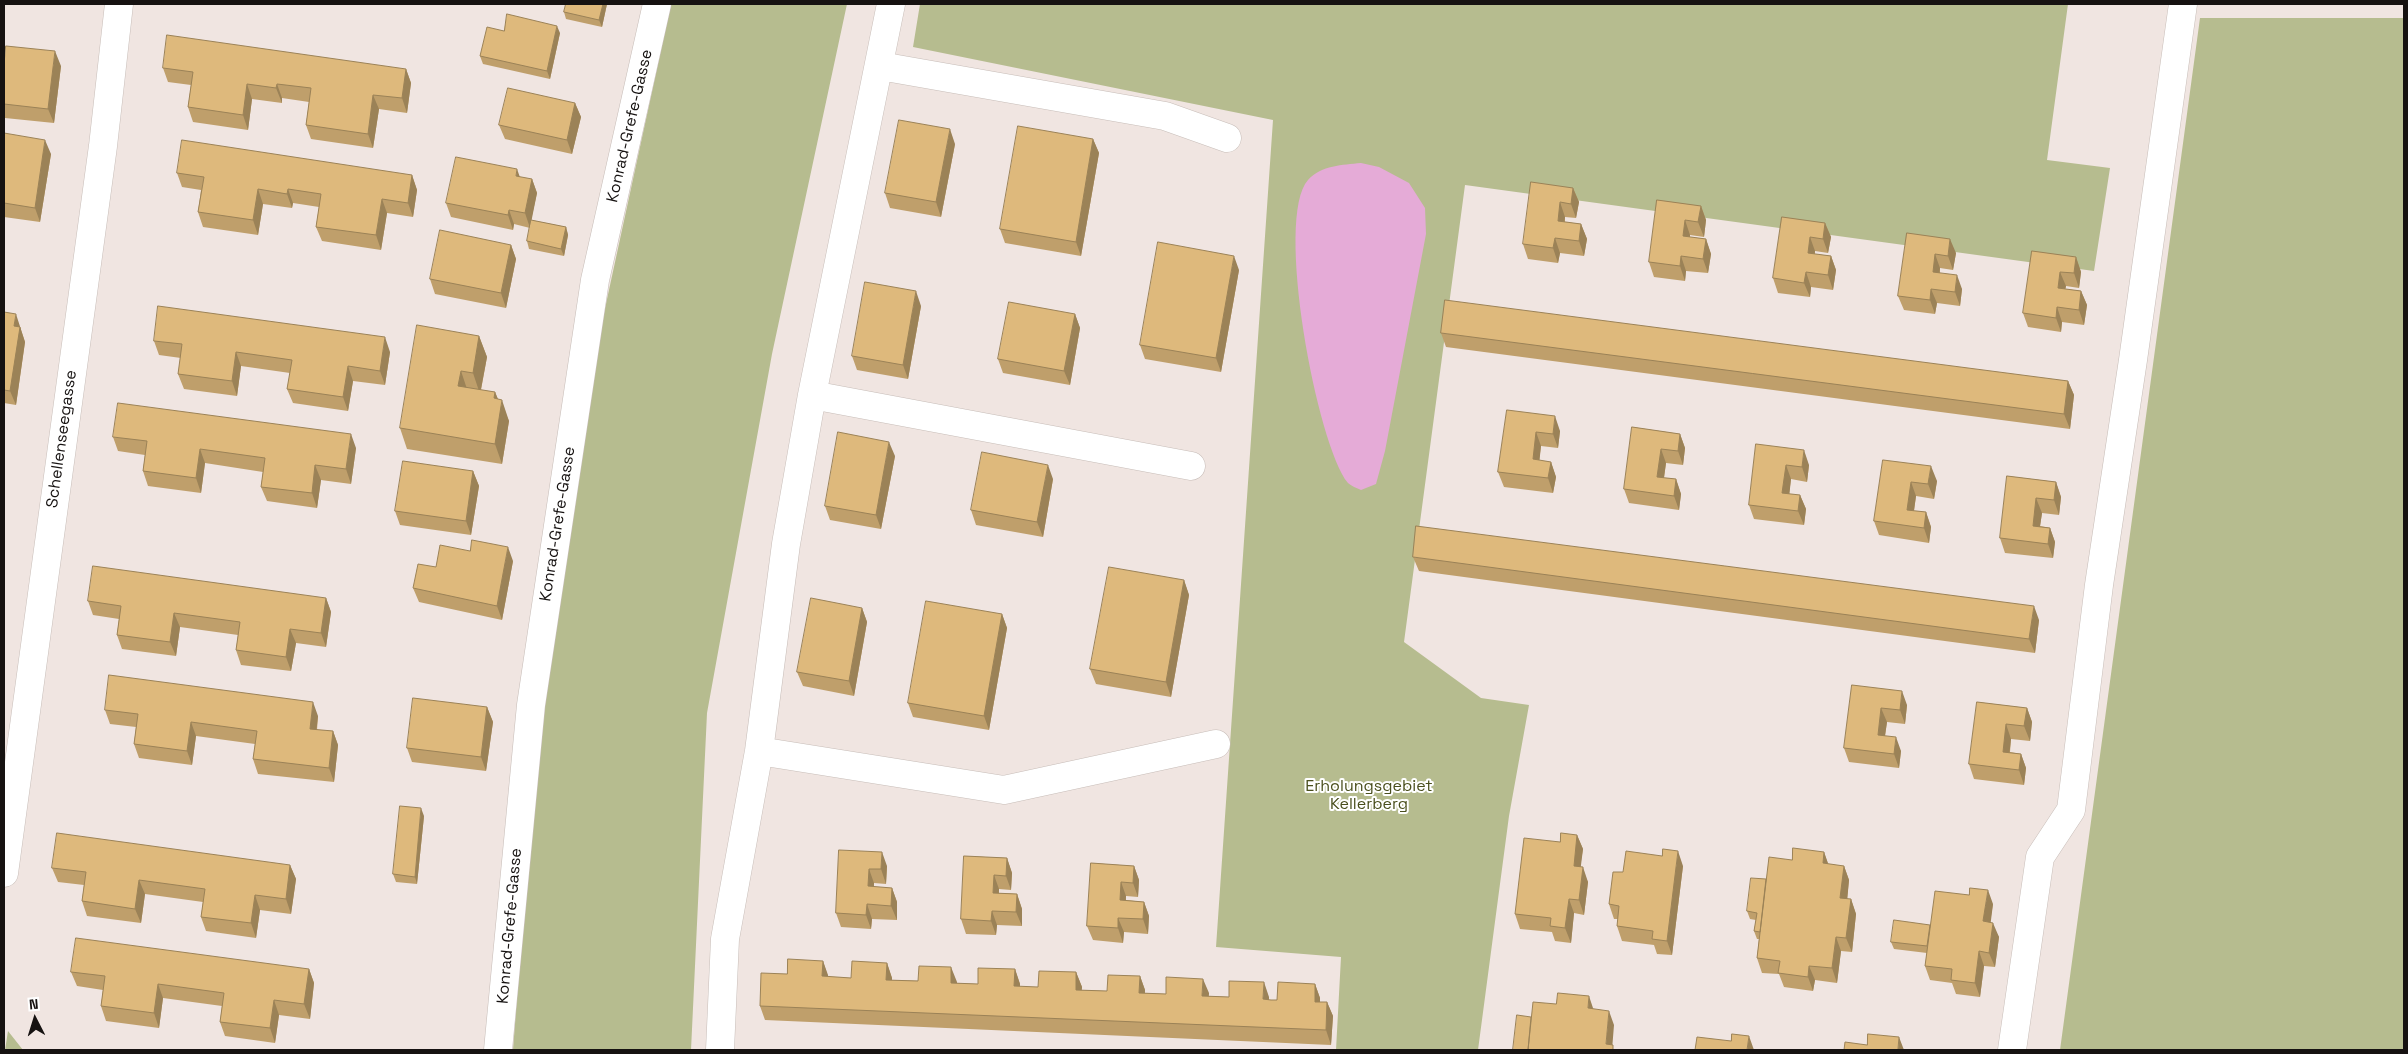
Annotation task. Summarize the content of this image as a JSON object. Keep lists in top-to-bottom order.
{
  "streets": {
    "street": ["Konrad-Grefe-Gasse", "Schellenseegasse"]
  },
  "parks": ["Erholungsgebiet Kellerberg"],
  "north": "top"
}
